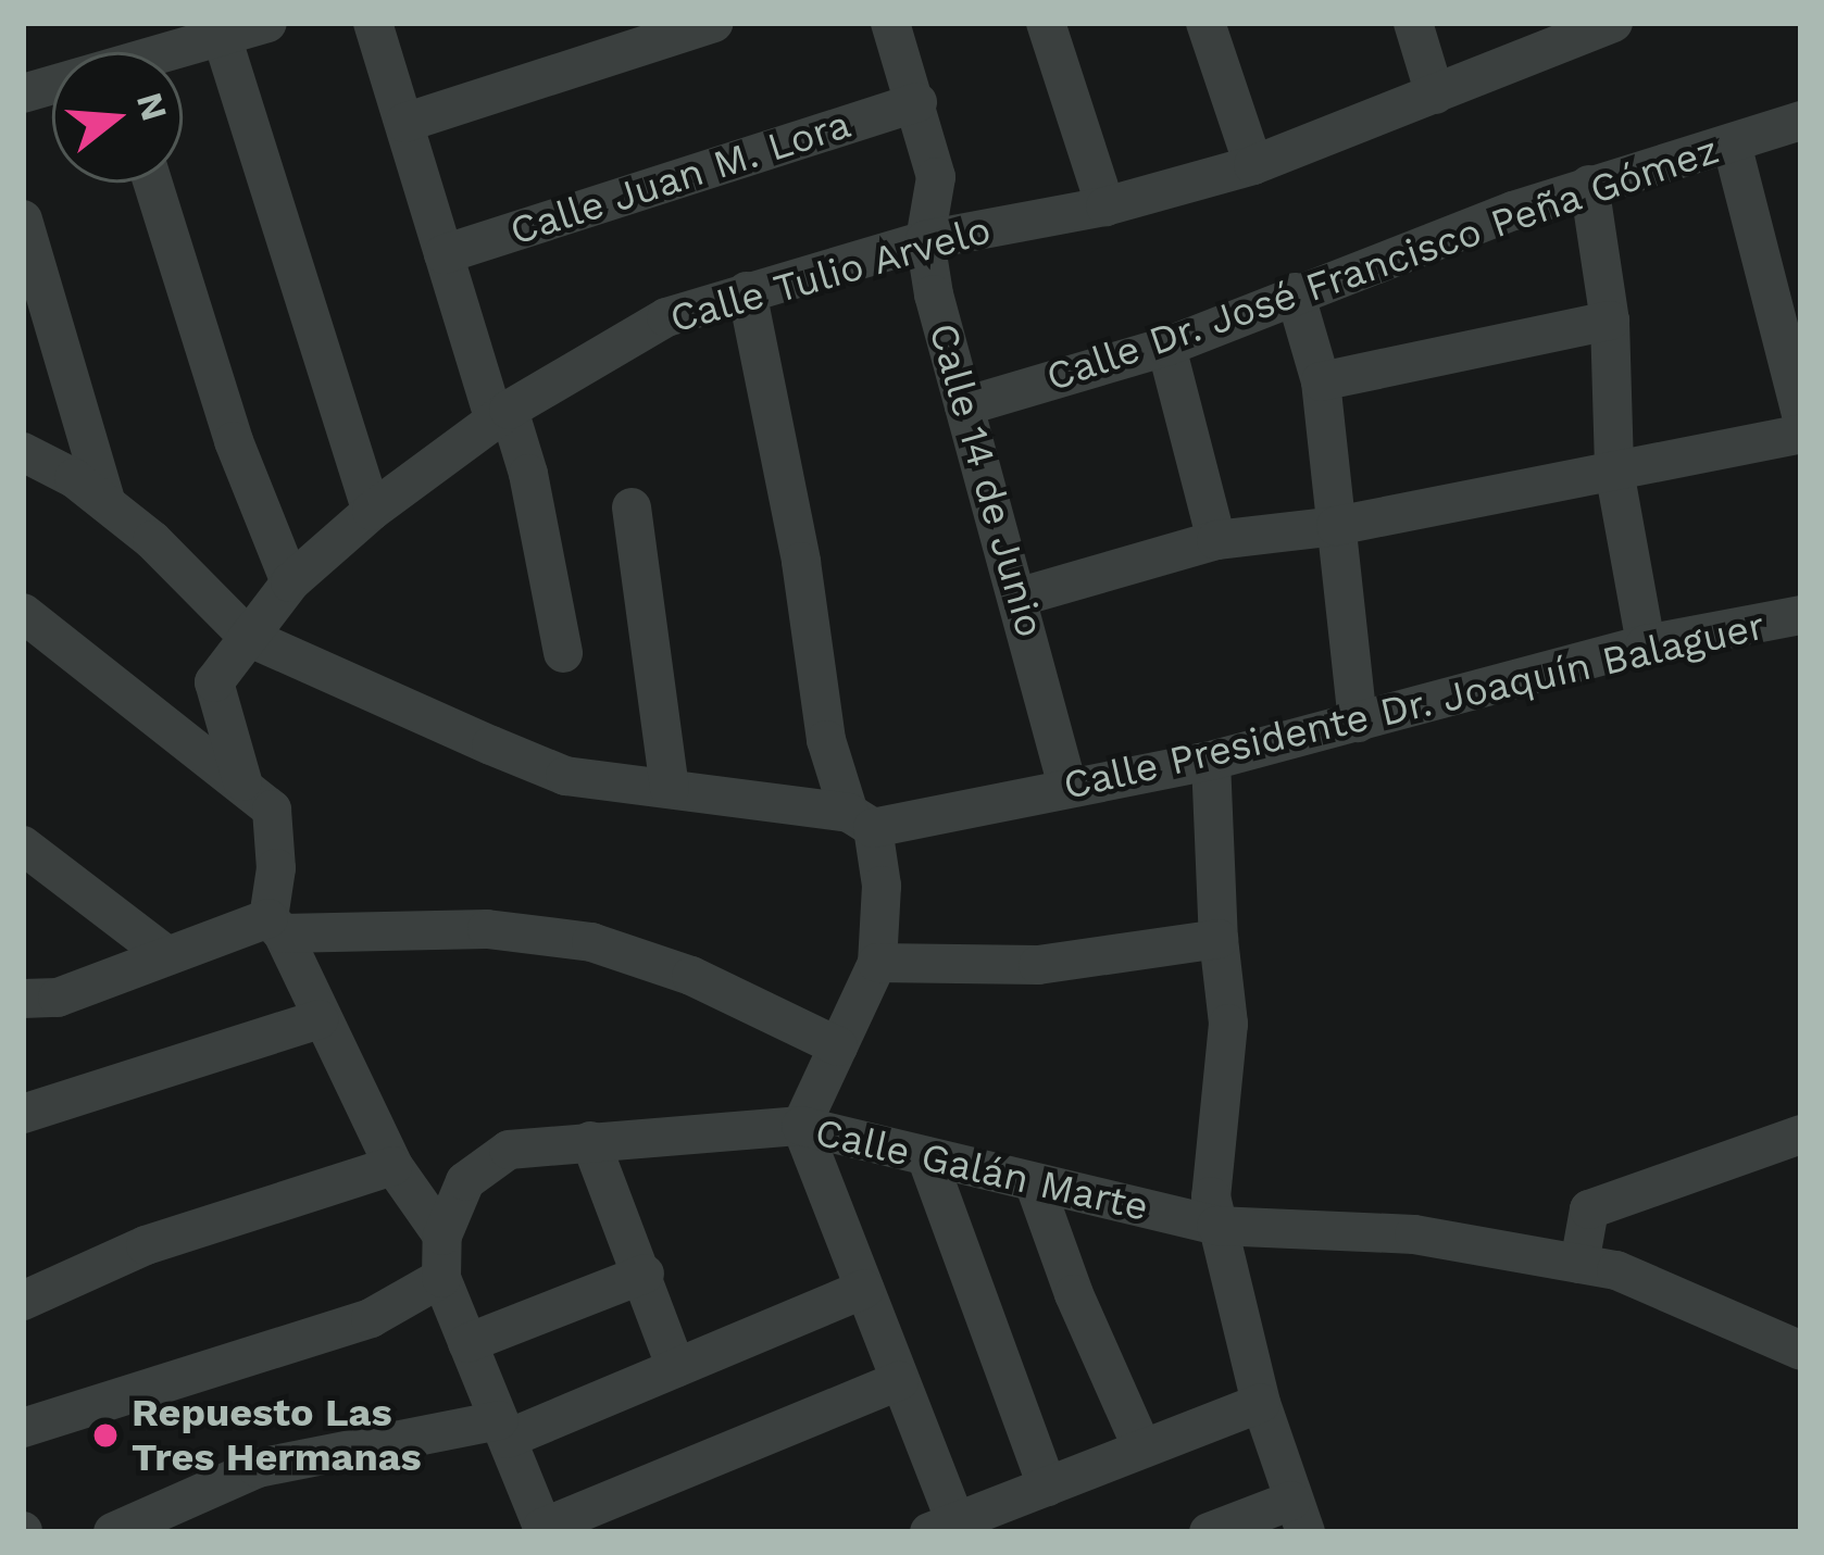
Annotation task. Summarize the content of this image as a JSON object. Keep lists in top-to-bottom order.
{
  "streets": {
    "street": [
      "Calle Juan M. Lora",
      "Calle Dr. José Francisco Peña Gómez",
      "Calle Tulio Arvelo",
      "Calle 14 de Junio",
      "Calle Presidente Dr. Joaquín Balaguer",
      "Calle Galán Marte"
    ]
  },
  "crossings": [
    ["Calle Juan M. Lora", "Calle 14 de Junio"],
    ["Calle Dr. José Francisco Peña Gómez", "Calle 14 de Junio"],
    ["Calle Tulio Arvelo", "Calle 14 de Junio"],
    ["Calle Tulio Arvelo", "Calle Presidente Dr. Joaquín Balaguer"],
    ["Calle Tulio Arvelo", "Calle Galán Marte"],
    ["Calle 14 de Junio", "Calle Presidente Dr. Joaquín Balaguer"]
  ],
  "places": ["Repuesto Las Tres Hermanas"],
  "north": "right"
}
